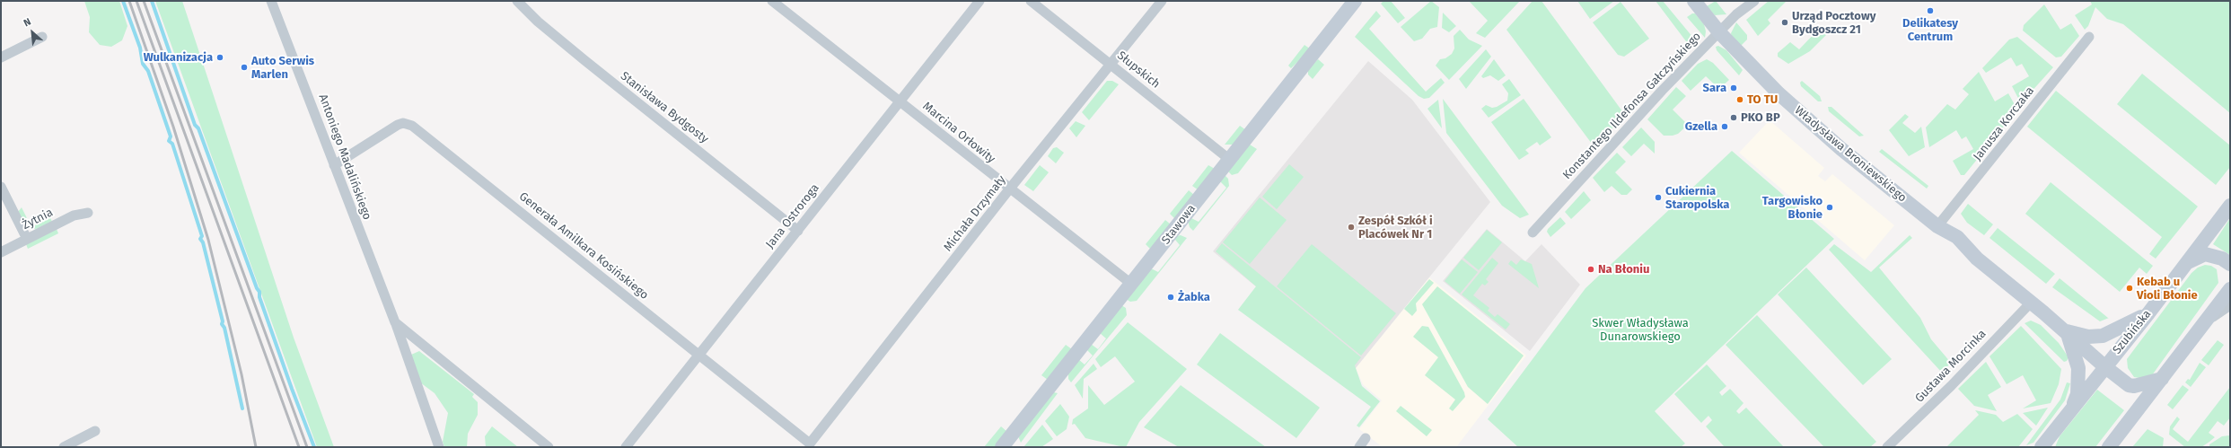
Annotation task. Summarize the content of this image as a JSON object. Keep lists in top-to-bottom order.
{
  "streets": {
    "street": [
      "Słupskich",
      "Konstantego Ildefonsa Gałczyńskiego",
      "Stanisława Bydgosty",
      "Janusza Korczaka",
      "Marcina Orłowity",
      "Władysława Broniewskiego",
      "Antoniego Madalińskiego",
      "Michała Drzymały",
      "Jana Ostroroga",
      "Żytnia",
      "Stawowa",
      "Generała Amilkara Kosińskiego",
      "Szubińska",
      "Gustawa Morcinka"
    ]
  },
  "crossings": [
    ["Słupskich", "Michała Drzymały"],
    ["Słupskich", "Stawowa"],
    ["Konstantego Ildefonsa Gałczyńskiego", "Władysława Broniewskiego"],
    ["Stanisława Bydgosty", "Jana Ostroroga"],
    ["Janusza Korczaka", "Władysława Broniewskiego"],
    ["Marcina Orłowity", "Michała Drzymały"],
    ["Marcina Orłowity", "Jana Ostroroga"],
    ["Marcina Orłowity", "Stawowa"],
    ["Władysława Broniewskiego", "Szubińska"],
    ["Władysława Broniewskiego", "Gustawa Morcinka"],
    ["Antoniego Madalińskiego", "Generała Amilkara Kosińskiego"],
    ["Michała Drzymały", "Generała Amilkara Kosińskiego"],
    ["Jana Ostroroga", "Generała Amilkara Kosińskiego"]
  ],
  "parks": ["Skwer Władysława Dunarowskiego"],
  "places": [
    "Delikatesy Centrum",
    "Urząd Pocztowy Bydgoszcz 21",
    "Wulkanizacja",
    "Auto Serwis Marlen",
    "Sara",
    "TO TU",
    "PKO BP",
    "Gzella",
    "Cukiernia Staropolska",
    "Targowisko Błonie",
    "Zespół Szkół i Placówek Nr 1",
    "Na Błoniu",
    "Kebab u Violi Błonie",
    "Żabka"
  ],
  "north": "top left"
}
